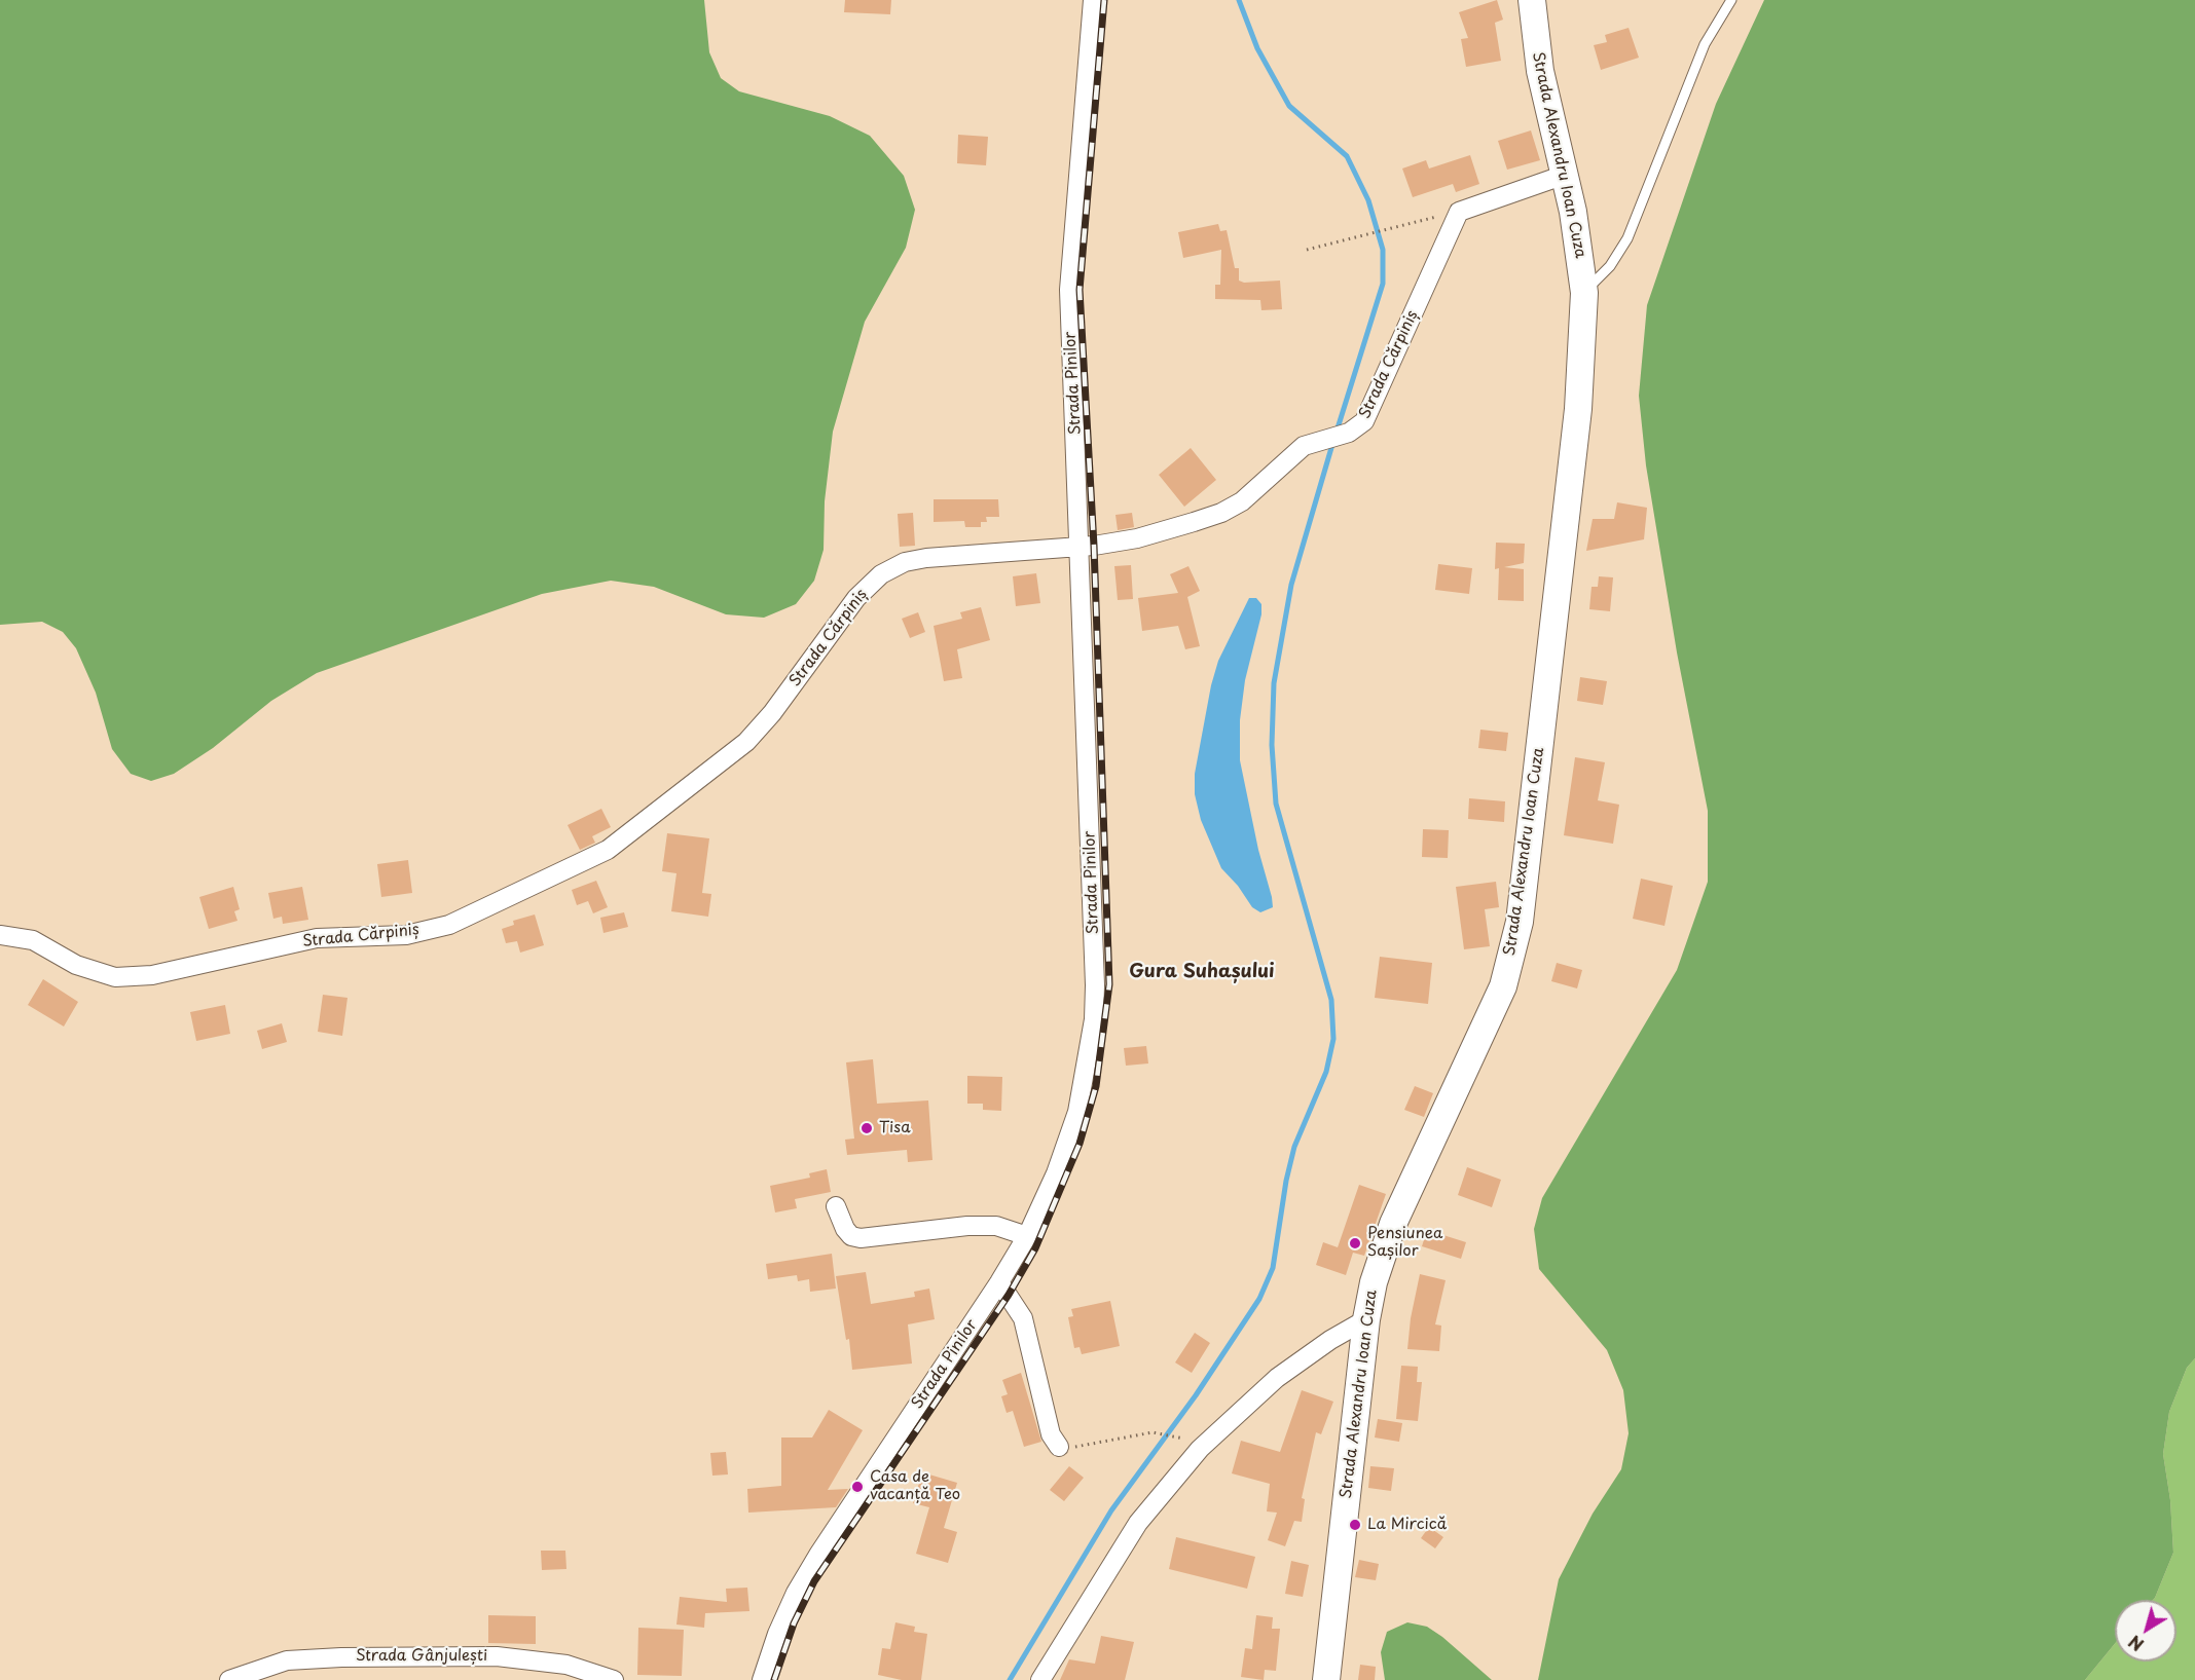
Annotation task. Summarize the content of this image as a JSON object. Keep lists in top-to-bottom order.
{
  "streets": {
    "main road": ["Strada Alexandru Ioan Cuza"],
    "street": ["Strada Cărpiniș", "Strada Pinilor", "Strada Gânjulești"]
  },
  "crossings": [
    ["Strada Cărpiniș", "Strada Pinilor"]
  ],
  "districts": ["Gura Suhașului"],
  "places": [
    "Tisa",
    "Pensiunea Sașilor",
    "Casa de vacanță Teo",
    "La Mircică"
  ],
  "north": "bottom left"
}
